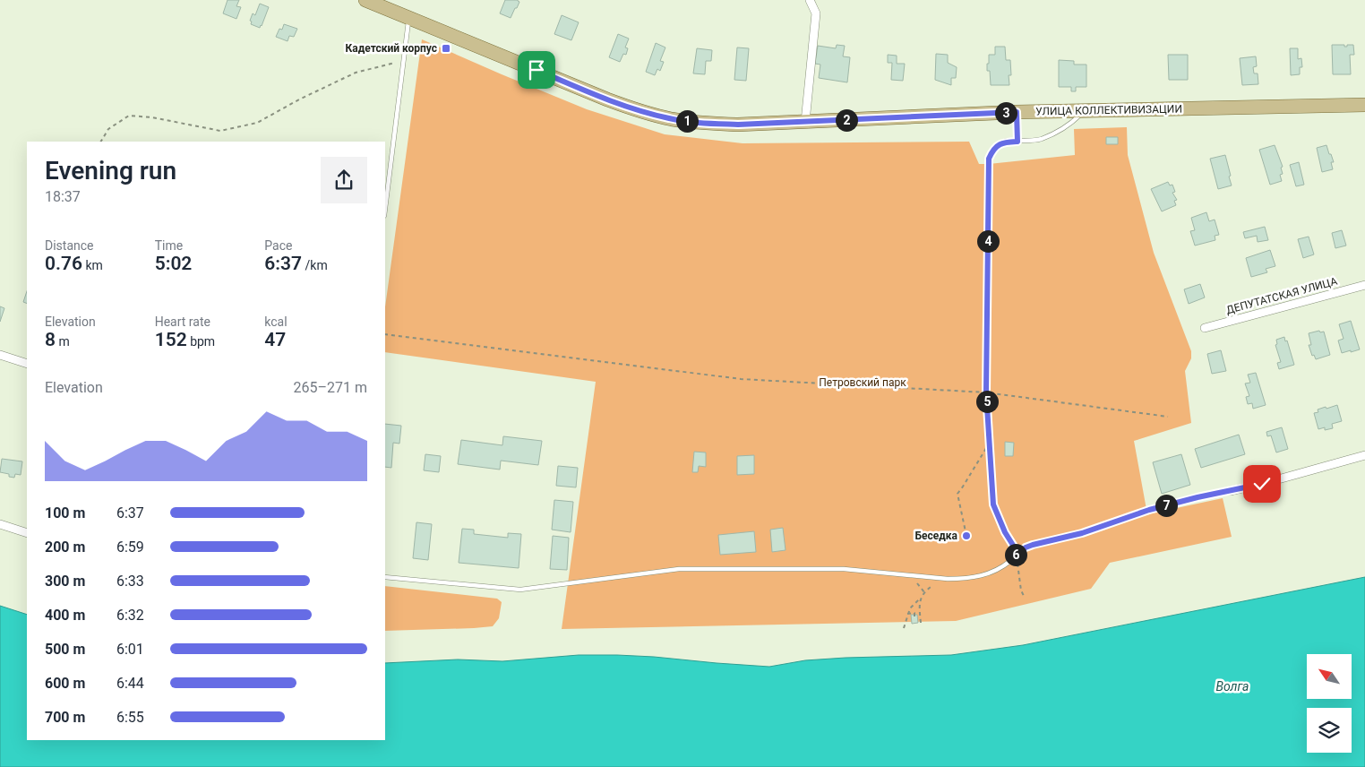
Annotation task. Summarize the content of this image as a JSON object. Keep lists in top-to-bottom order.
{
  "streets": {
    "main road": ["УЛИЦА КОЛЛЕКТИВИЗАЦИИ"],
    "street": ["ДЕПУТАТСКАЯ УЛИЦА"]
  },
  "water": ["Волга"],
  "parks": ["Петровский парк"],
  "places": {
    "transit": ["Кадетский корпус"],
    "other": ["Беседка"]
  },
  "north": "top left",
  "page": {
    "pins": [
      "3",
      "2",
      "1",
      "4",
      "5",
      "7",
      "6"
    ],
    "heading": ["Evening run", "18:37"],
    "stats": [
      ["Distance", "0.76 km"],
      ["Time", "5:02"],
      ["Pace", "6:37 /km"],
      ["Elevation", "8 m"],
      ["Heart rate", "152 bpm"],
      ["kcal", "47"]
    ],
    "chart": ["Elevation", "265–271 m"],
    "list": [
      {
        "name": "100 m",
        "note": "6:37"
      },
      {
        "name": "200 m",
        "note": "6:59"
      },
      {
        "name": "300 m",
        "note": "6:33"
      },
      {
        "name": "400 m",
        "note": "6:32"
      },
      {
        "name": "500 m",
        "note": "6:01"
      },
      {
        "name": "600 m",
        "note": "6:44"
      },
      {
        "name": "700 m",
        "note": "6:55"
      }
    ]
  }
}
